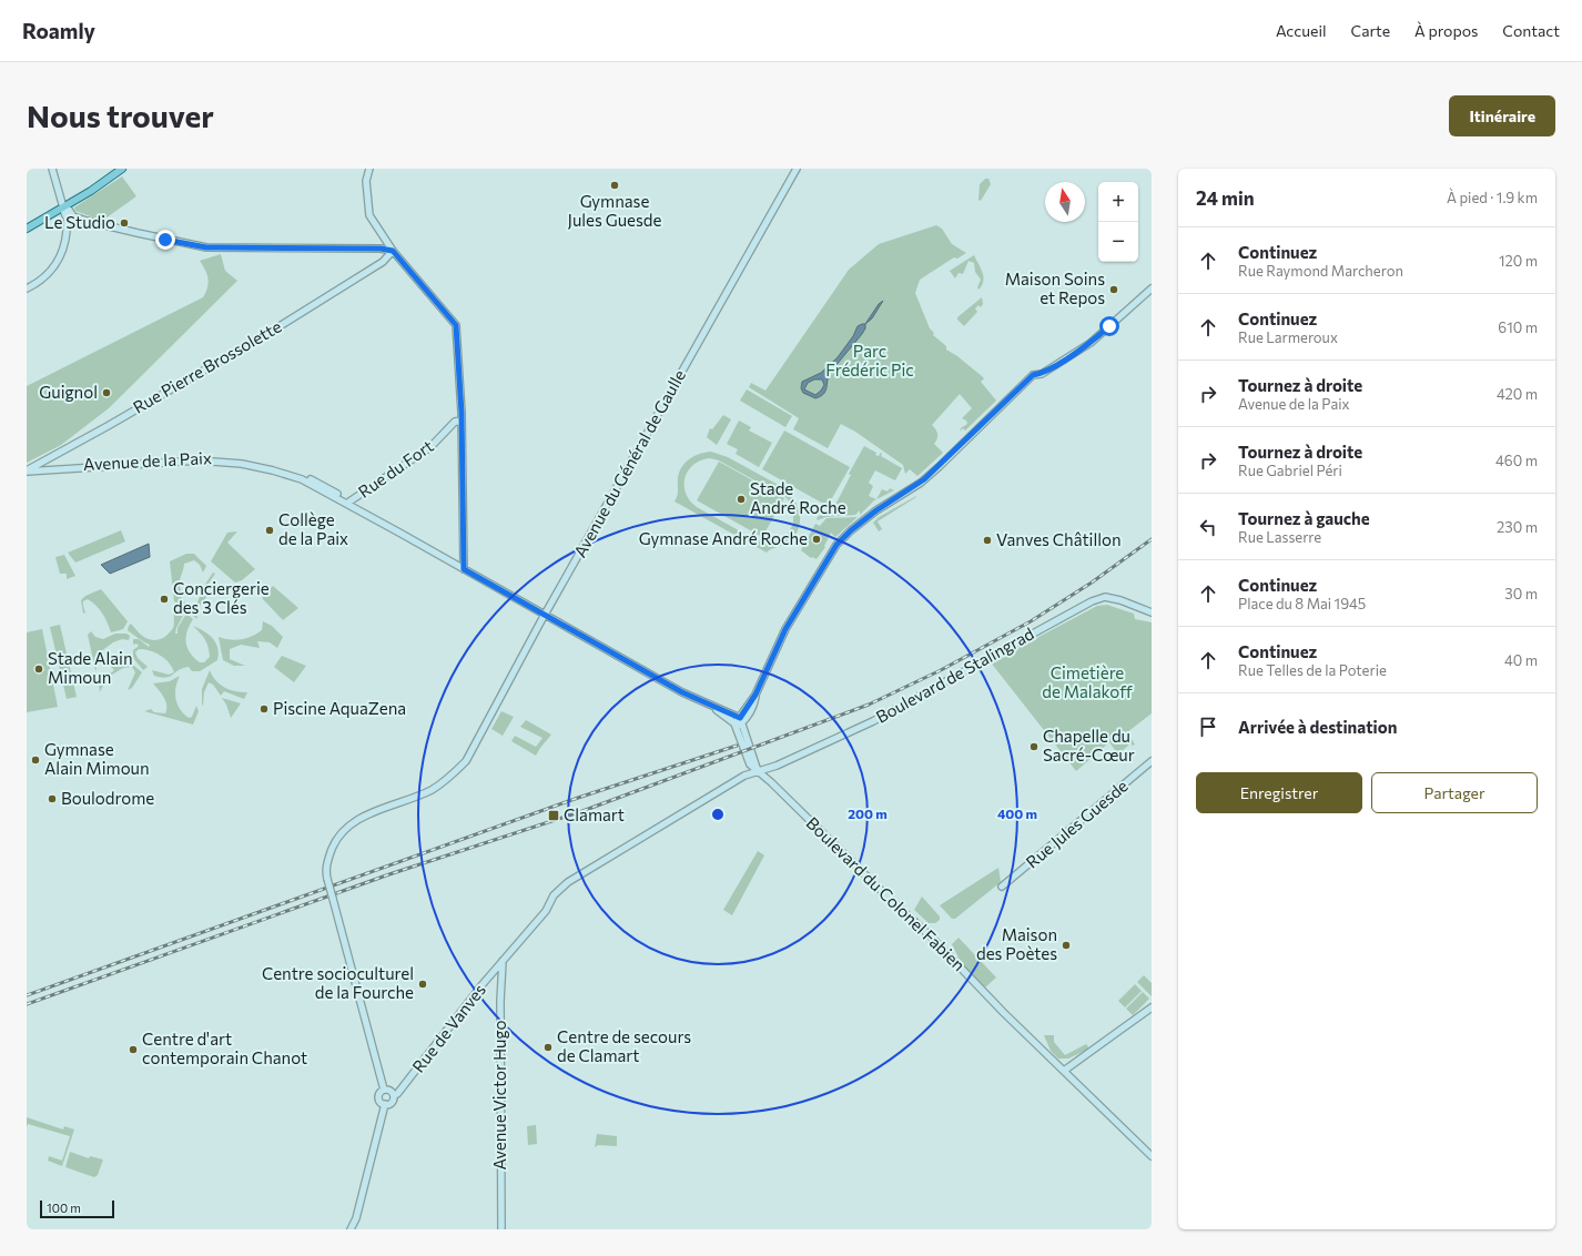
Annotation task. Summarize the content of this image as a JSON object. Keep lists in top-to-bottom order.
{
  "streets": {
    "main road": [
      "Rue Pierre Brossolette",
      "Avenue de la Paix",
      "Avenue du Général de Gaulle",
      "Rue du Fort",
      "Boulevard de Stalingrad",
      "Rue Jules Guesde",
      "Boulevard du Colonel Fabien",
      "Rue de Vanves",
      "Avenue Victor Hugo"
    ]
  },
  "crossings": [
    ["Avenue de la Paix", "Avenue du Général de Gaulle"],
    ["Avenue de la Paix", "Rue du Fort"],
    ["Boulevard de Stalingrad", "Boulevard du Colonel Fabien"],
    ["Boulevard de Stalingrad", "Rue de Vanves"],
    ["Boulevard de Stalingrad", "Avenue Victor Hugo"],
    ["Rue de Vanves", "Avenue Victor Hugo"]
  ],
  "parks": ["Parc Frédéric Pic", "Cimetière de Malakoff"],
  "places": {
    "other": [
      "Gymnase Jules Guesde",
      "Le Studio",
      "Maison Soins et Repos",
      "Guignol",
      "Stade André Roche",
      "Collège de la Paix",
      "Gymnase André Roche",
      "Vanves Châtillon",
      "Conciergerie des 3 Clés",
      "Stade Alain Mimoun",
      "Piscine AquaZena",
      "Chapelle du Sacré-Cœur",
      "Gymnase Alain Mimoun",
      "Boulodrome",
      "Maison des Poètes",
      "Centre socioculturel de la Fourche",
      "Centre de secours de Clamart",
      "Centre d'art contemporain Chanot"
    ],
    "transit": ["Clamart"]
  },
  "scale_bar": "100 m",
  "north": "top",
  "page": {
    "header": "Roamly",
    "nav": [
      "Accueil",
      "Carte",
      "À propos",
      "Contact"
    ],
    "buttons": [
      "Itinéraire",
      ["Enregistrer", "Partager"]
    ],
    "title": "Nous trouver",
    "heading": ["24 min", "À pied · 1.9 km"],
    "map_buttons": ["+", "−"],
    "list": [
      ["Continuez", "Rue Raymond Marcheron", "120 m"],
      ["Continuez", "Rue Larmeroux", "610 m"],
      ["Tournez à droite", "Avenue de la Paix", "420 m"],
      ["Tournez à droite", "Rue Gabriel Péri", "460 m"],
      ["Tournez à gauche", "Rue Lasserre", "230 m"],
      ["Continuez", "Place du 8 Mai 1945", "30 m"],
      ["Continuez", "Rue Telles de la Poterie", "40 m"],
      "Arrivée à destination"
    ],
    "scale": "100 m"
  },
  "rings": ["200 m", "400 m"]
}
